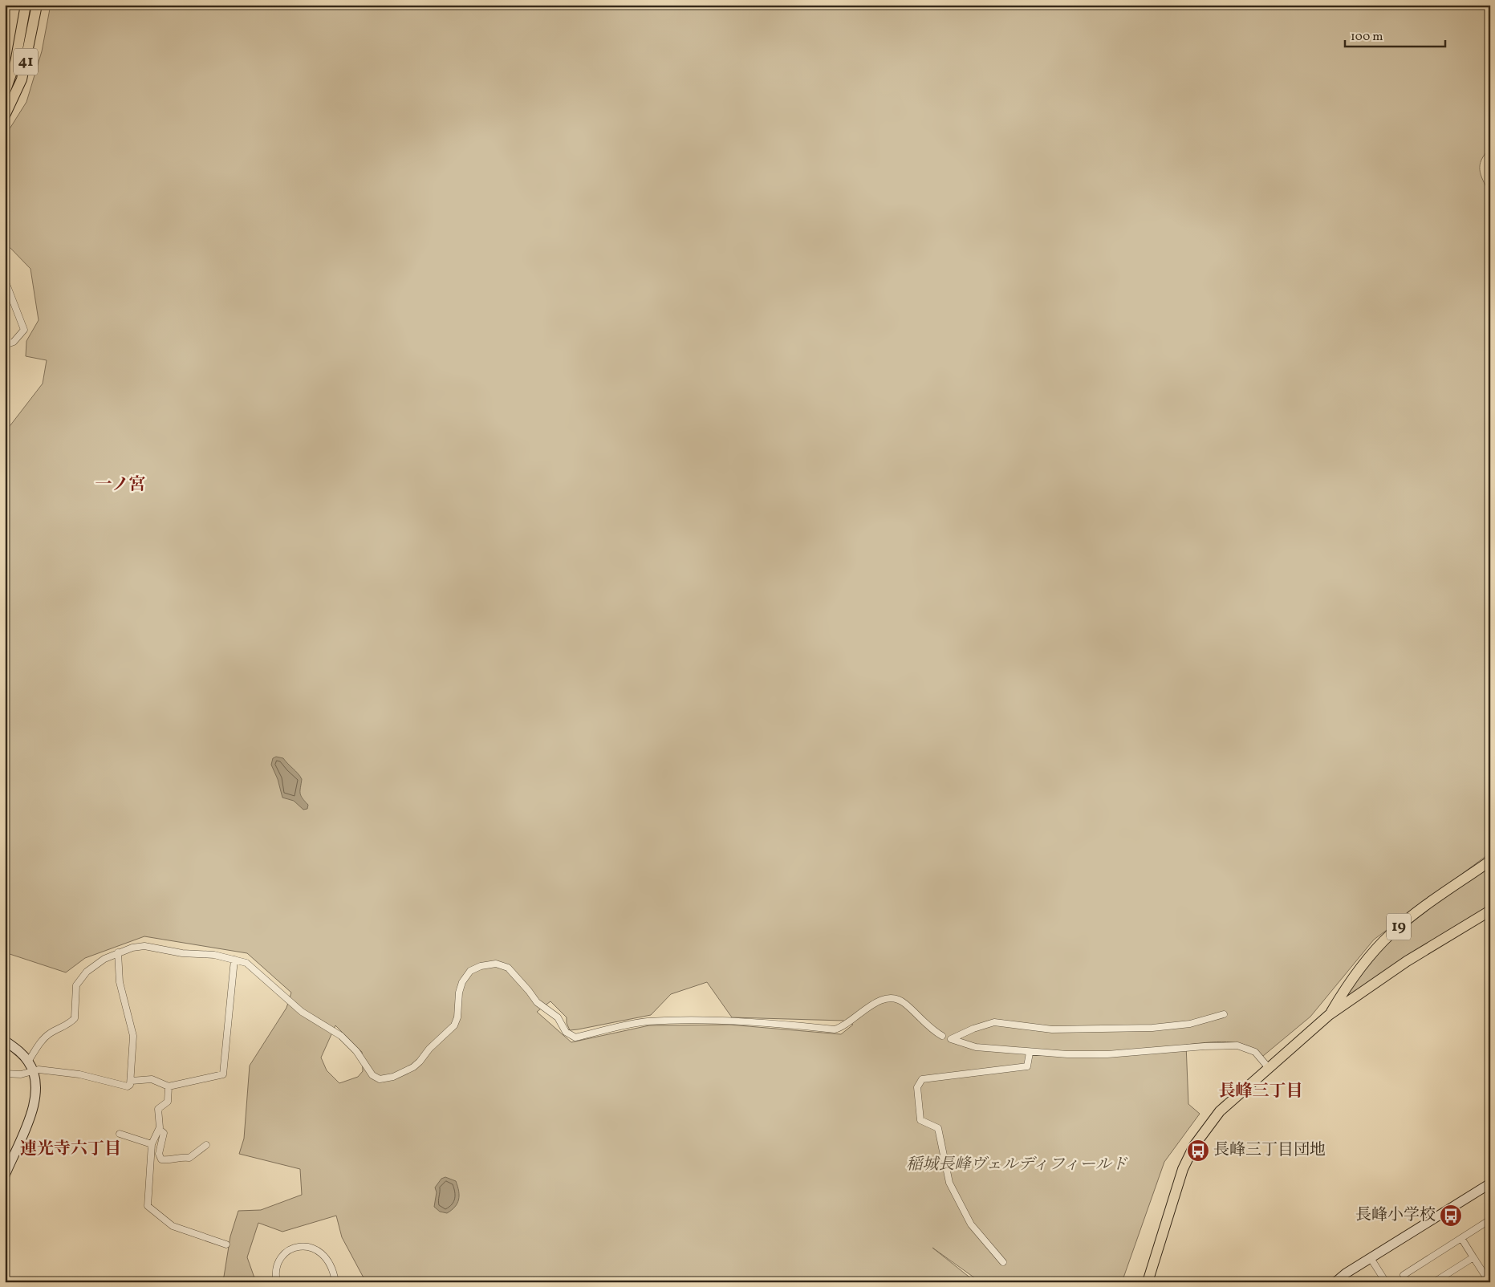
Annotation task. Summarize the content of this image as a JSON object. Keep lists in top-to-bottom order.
{
  "streets": {
    "main road": ["41", "19"]
  },
  "districts": ["一ノ宮", "長峰三丁目", "連光寺六丁目"],
  "parks": ["稲城長峰ヴェルディフィールド"],
  "places": {
    "bus stop": ["長峰三丁目団地", "長峰小学校"]
  },
  "scale_bar": "100 m"
}
